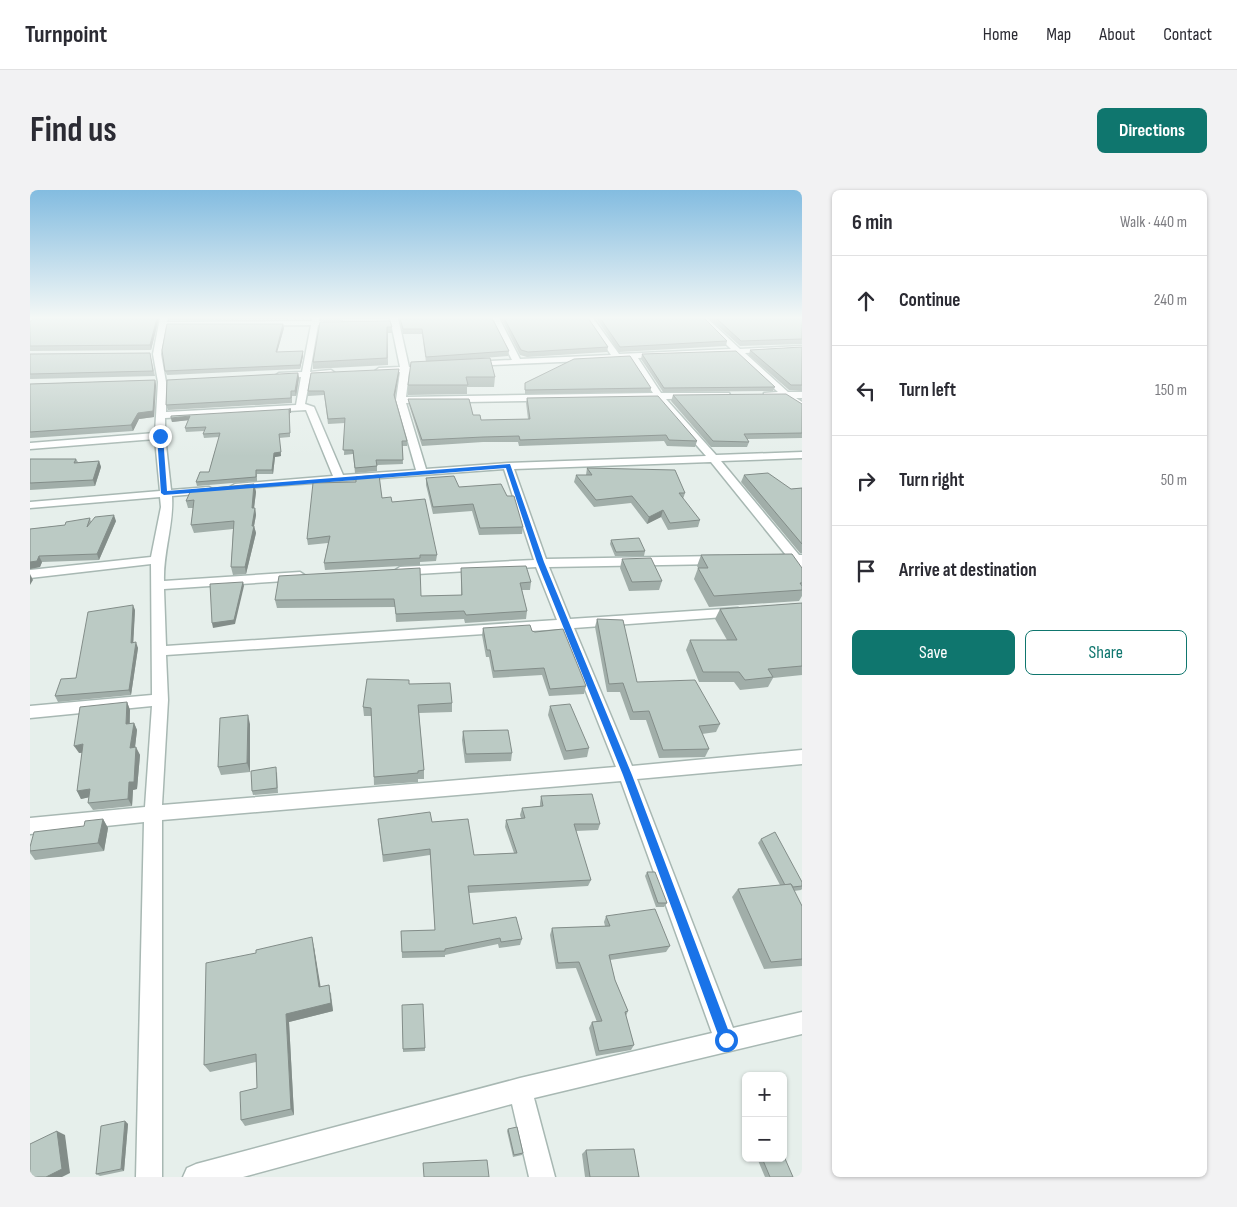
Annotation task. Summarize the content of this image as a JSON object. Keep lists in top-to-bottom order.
{
  "page": {
    "header": "Turnpoint",
    "nav": [
      "Home",
      "Map",
      "About",
      "Contact"
    ],
    "buttons": [
      "Directions",
      ["Save", "Share"]
    ],
    "title": "Find us",
    "heading": ["6 min", "Walk · 440 m"],
    "list": [
      ["Continue", "240 m"],
      ["Turn left", "150 m"],
      ["Turn right", "50 m"],
      "Arrive at destination"
    ],
    "map_buttons": ["+", "−"]
  }
}
